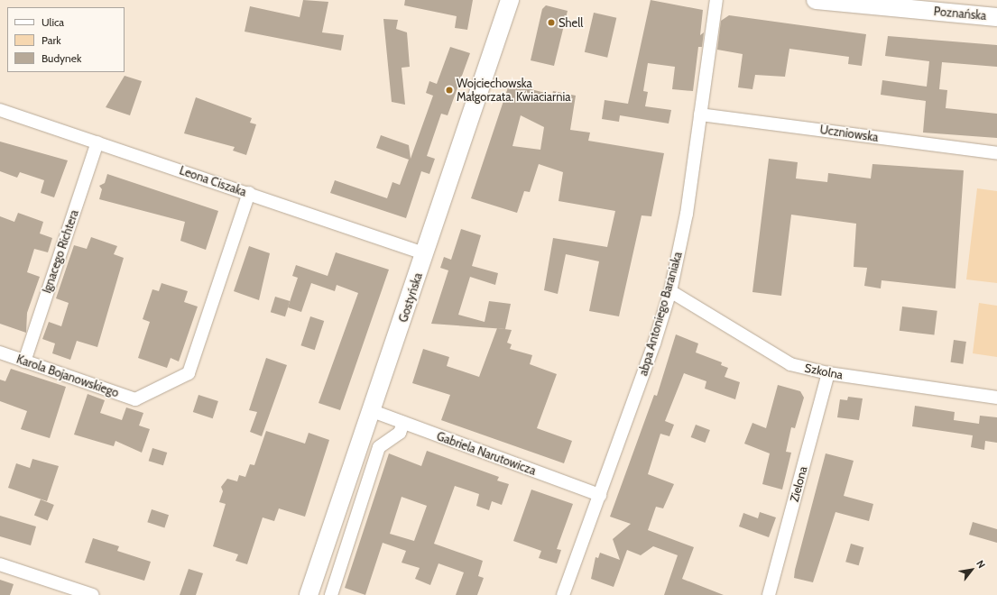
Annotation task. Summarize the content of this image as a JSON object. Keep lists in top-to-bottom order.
{
  "streets": {
    "main road": ["Poznańska", "Gostyńska"],
    "street": [
      "Uczniowska",
      "Leona Ciszaka",
      "Ignacego Richtera",
      "abpa Antoniego Baraniaka",
      "Szkolna",
      "Karola Bojanowskiego",
      "Gabriela Narutowicza",
      "Zielona"
    ]
  },
  "crossings": [
    ["Uczniowska", "abpa Antoniego Baraniaka"],
    ["Leona Ciszaka", "Ignacego Richtera"],
    ["Leona Ciszaka", "Gostyńska"],
    ["Leona Ciszaka", "Karola Bojanowskiego"],
    ["Ignacego Richtera", "Karola Bojanowskiego"],
    ["Gostyńska", "Gabriela Narutowicza"],
    ["abpa Antoniego Baraniaka", "Szkolna"],
    ["abpa Antoniego Baraniaka", "Gabriela Narutowicza"],
    ["Szkolna", "Zielona"]
  ],
  "places": ["Shell", "Wojciechowska Małgorzata. Kwiaciarnia"],
  "legend": ["Ulica", "Park", "Budynek"],
  "north": "top right"
}
